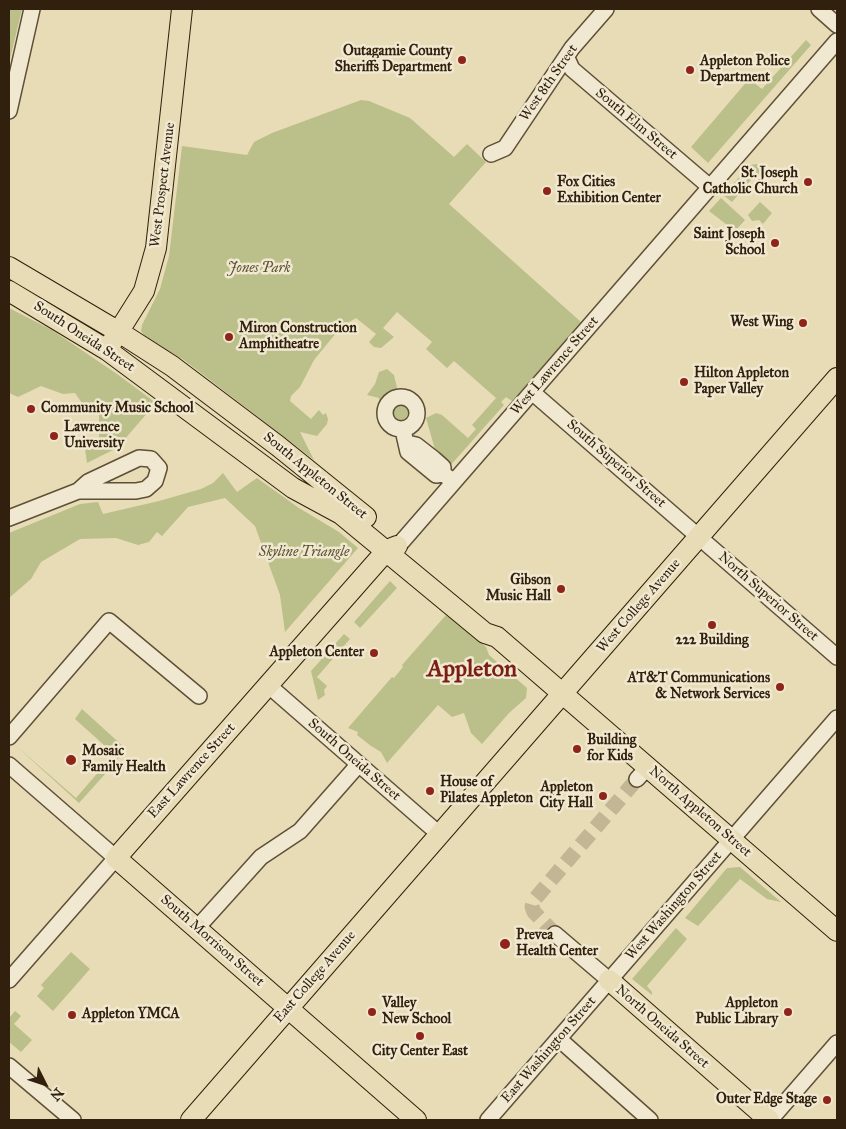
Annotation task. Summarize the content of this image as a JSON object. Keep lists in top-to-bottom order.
{
  "streets": {
    "main road": [
      "West Prospect Avenue",
      "South Oneida Street",
      "West Lawrence Street",
      "South Appleton Street",
      "West College Avenue",
      "East Lawrence Street",
      "North Appleton Street",
      "South Morrison Street",
      "East College Avenue",
      "North Oneida Street"
    ],
    "street": [
      "West 8th Street",
      "South Elm Street",
      "South Superior Street",
      "North Superior Street",
      "West Washington Street",
      "East Washington Street"
    ]
  },
  "crossings": [
    ["West 8th Street", "South Elm Street"],
    ["South Elm Street", "West Lawrence Street"],
    ["West Prospect Avenue", "South Oneida Street"],
    ["West Prospect Avenue", "South Appleton Street"],
    ["South Oneida Street", "West Lawrence Street"],
    ["South Oneida Street", "South Appleton Street"],
    ["South Oneida Street", "West College Avenue"],
    ["South Oneida Street", "East Lawrence Street"],
    ["South Oneida Street", "East College Avenue"],
    ["West Lawrence Street", "South Superior Street"],
    ["West Lawrence Street", "South Appleton Street"],
    ["West Lawrence Street", "East Lawrence Street"],
    ["South Superior Street", "North Superior Street"],
    ["South Superior Street", "West College Avenue"],
    ["South Appleton Street", "West College Avenue"],
    ["South Appleton Street", "North Appleton Street"],
    ["North Superior Street", "West College Avenue"],
    ["West College Avenue", "North Appleton Street"],
    ["West College Avenue", "East College Avenue"],
    ["East Lawrence Street", "South Morrison Street"],
    ["North Appleton Street", "West Washington Street"],
    ["West Washington Street", "North Oneida Street"],
    ["West Washington Street", "East Washington Street"],
    ["South Morrison Street", "East College Avenue"],
    ["North Oneida Street", "East Washington Street"]
  ],
  "districts": ["Appleton"],
  "parks": ["Jones Park", "Skyline Triangle"],
  "places": [
    "Outagamie County Sheriffs Department",
    "Appleton Police Department",
    "St. Joseph Catholic Church",
    "Fox Cities Exhibition Center",
    "Saint Joseph School",
    "West Wing",
    "Miron Construction Amphitheatre",
    "Hilton Appleton Paper Valley",
    "Community Music School",
    "Lawrence University",
    "Gibson Music Hall",
    "222 Building",
    "Appleton Center",
    "AT&T Communications & Network Services",
    "Building for Kids",
    "Mosaic Family Health",
    "House of Pilates Appleton",
    "Appleton City Hall",
    "Prevea Health Center",
    "Valley New School",
    "Appleton Public Library",
    "Appleton YMCA",
    "City Center East",
    "Outer Edge Stage"
  ],
  "north": "bottom right"
}
